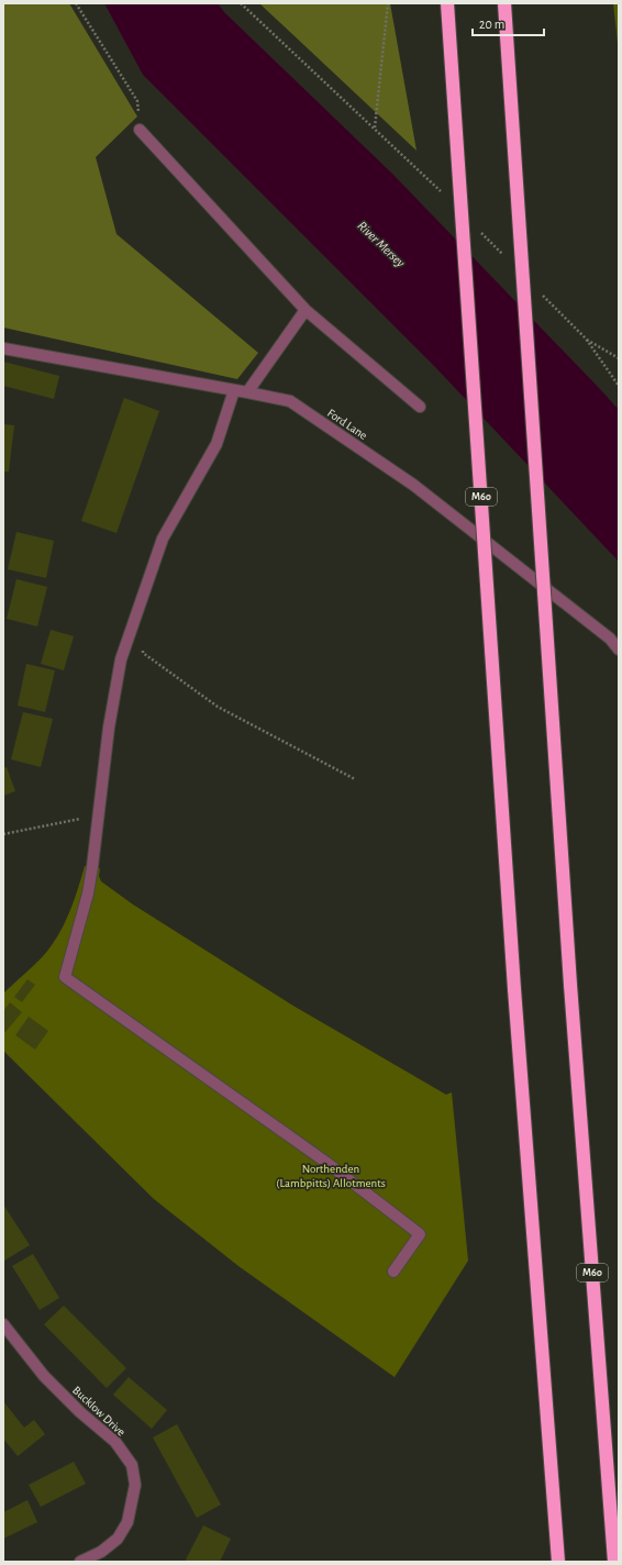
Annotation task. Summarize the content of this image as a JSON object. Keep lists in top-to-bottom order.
{
  "streets": {
    "highway": ["M60"],
    "street": ["Ford Lane", "Bucklow Drive"]
  },
  "water": ["River Mersey"],
  "parks": ["Northenden (Lambpitts) Allotments"],
  "scale_bar": "20 m"
}
